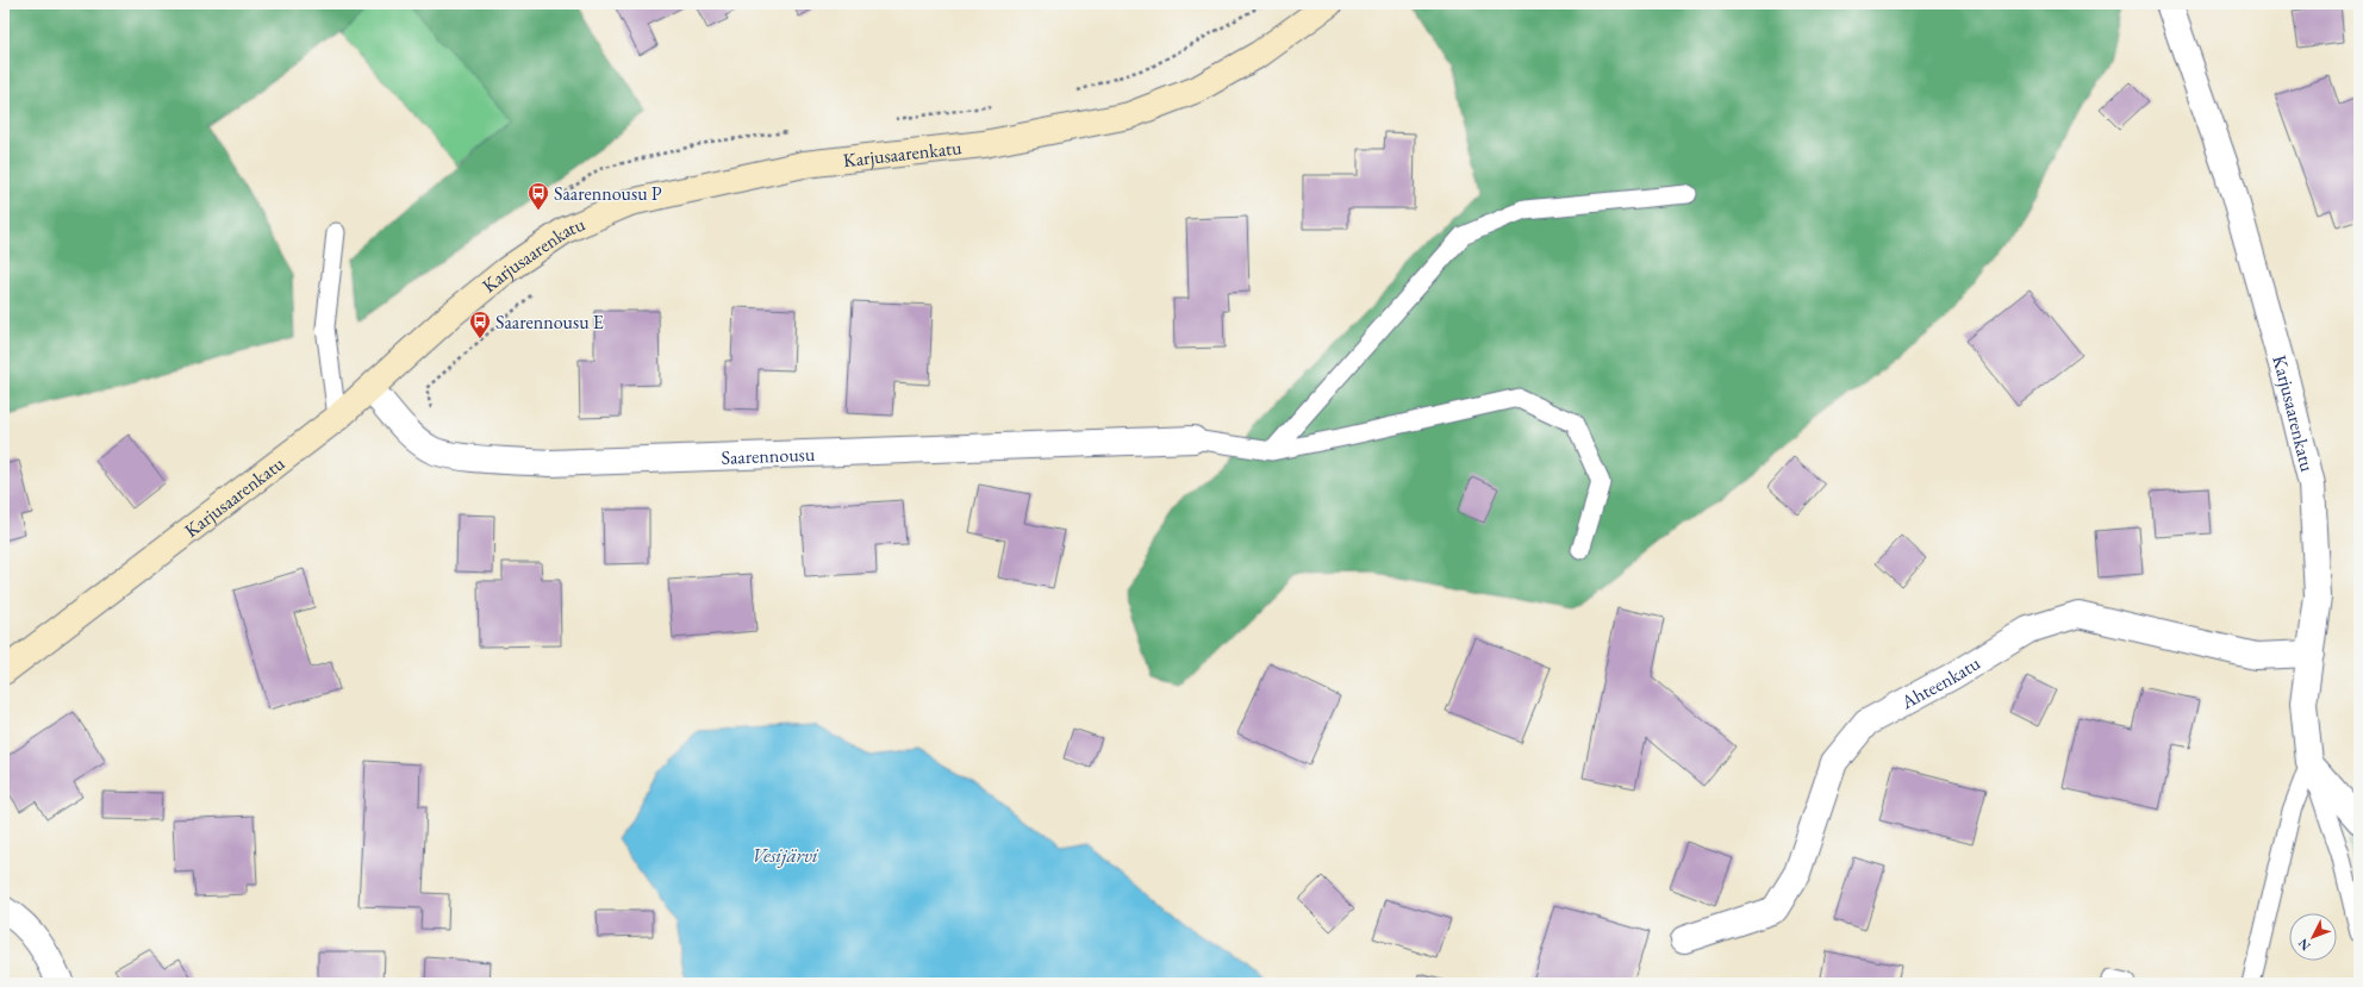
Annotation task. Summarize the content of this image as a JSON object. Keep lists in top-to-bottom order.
{
  "streets": {
    "street": ["Karjusaarenkatu", "Saarennousu", "Ahteenkatu"]
  },
  "crossings": [
    ["Karjusaarenkatu", "Saarennousu"],
    ["Karjusaarenkatu", "Ahteenkatu"]
  ],
  "water": ["Vesijärvi"],
  "places": {
    "bus stop": ["Saarennousu P", "Saarennousu E"]
  },
  "north": "bottom left"
}
